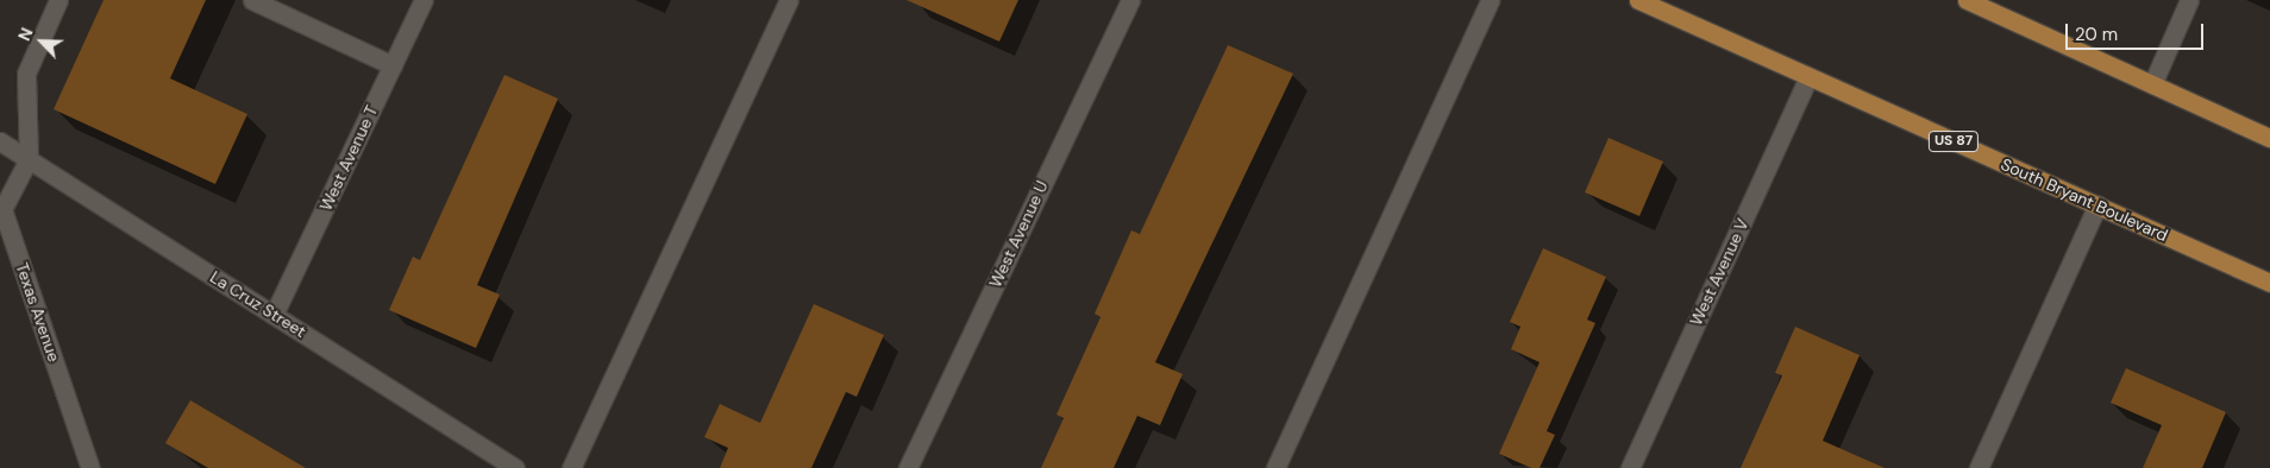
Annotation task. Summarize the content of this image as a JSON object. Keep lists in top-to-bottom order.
{
  "streets": {
    "main road": ["US 87", "South Bryant Boulevard"],
    "street": [
      "West Avenue T",
      "West Avenue U",
      "West Avenue V",
      "La Cruz Street",
      "Texas Avenue"
    ]
  },
  "crossings": [
    ["West Avenue T", "La Cruz Street"],
    ["South Bryant Boulevard", "West Avenue V"],
    ["La Cruz Street", "Texas Avenue"]
  ],
  "scale_bar": "20 m",
  "north": "top left"
}
